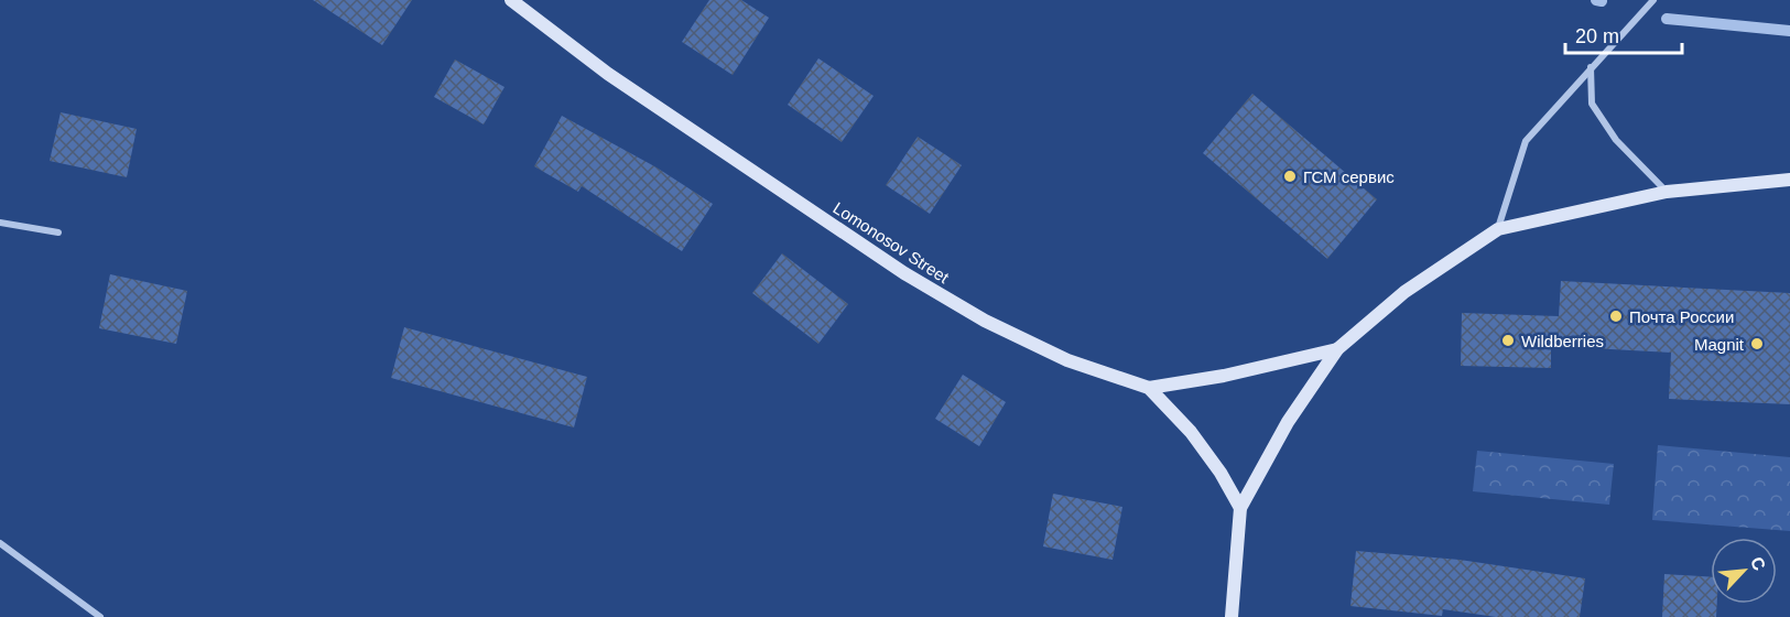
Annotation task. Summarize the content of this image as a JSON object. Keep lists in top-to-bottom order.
{
  "streets": {
    "main road": ["Lomonosov Street"]
  },
  "places": [
    "ГСМ сервис",
    "Почта России",
    "Wildberries",
    "Magnit"
  ],
  "scale_bar": "20 m",
  "north": "top right"
}
